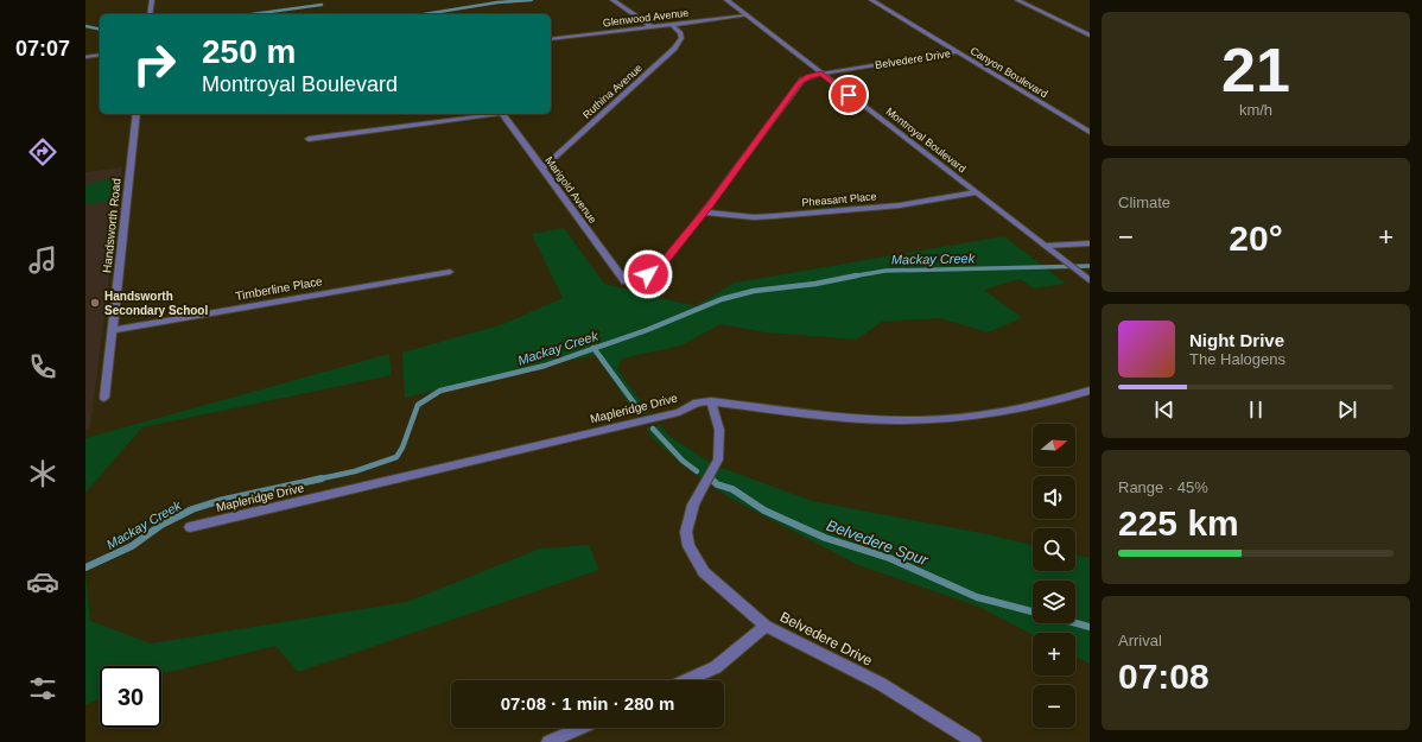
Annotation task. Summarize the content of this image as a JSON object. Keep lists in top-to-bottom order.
{
  "streets": {
    "street": [
      "Glenwood Avenue",
      "Belvedere Drive",
      "Canyon Boulevard",
      "Ruthina Avenue",
      "Montroyal Boulevard",
      "Marigold Avenue",
      "Pheasant Place",
      "Handsworth Road",
      "Timberline Place",
      "Mapleridge Drive"
    ]
  },
  "crossings": [
    ["Glenwood Avenue", "Ruthina Avenue"],
    ["Glenwood Avenue", "Montroyal Boulevard"],
    ["Belvedere Drive", "Canyon Boulevard"],
    ["Belvedere Drive", "Montroyal Boulevard"],
    ["Belvedere Drive", "Marigold Avenue"],
    ["Belvedere Drive", "Pheasant Place"],
    ["Belvedere Drive", "Mapleridge Drive"],
    ["Ruthina Avenue", "Marigold Avenue"],
    ["Montroyal Boulevard", "Pheasant Place"],
    ["Handsworth Road", "Timberline Place"]
  ],
  "water": ["Mackay Creek", "Belvedere Spur"],
  "places": ["Handsworth Secondary School"],
  "north": "right",
  "page": {
    "tabs": "07:07",
    "tile": [
      ["21", "km/h"],
      "Climate",
      ["Range · 45%", "225 km"],
      ["Arrival", "07:08"]
    ],
    "turn": ["250 m", "Montroyal Boulevard"],
    "heat": ["−", "20°", "+"],
    "song": ["Night Drive", "The Halogens"],
    "map_buttons": ["+", "−"],
    "limit": "30",
    "trip": "07:08 · 1 min · 280 m"
  }
}
